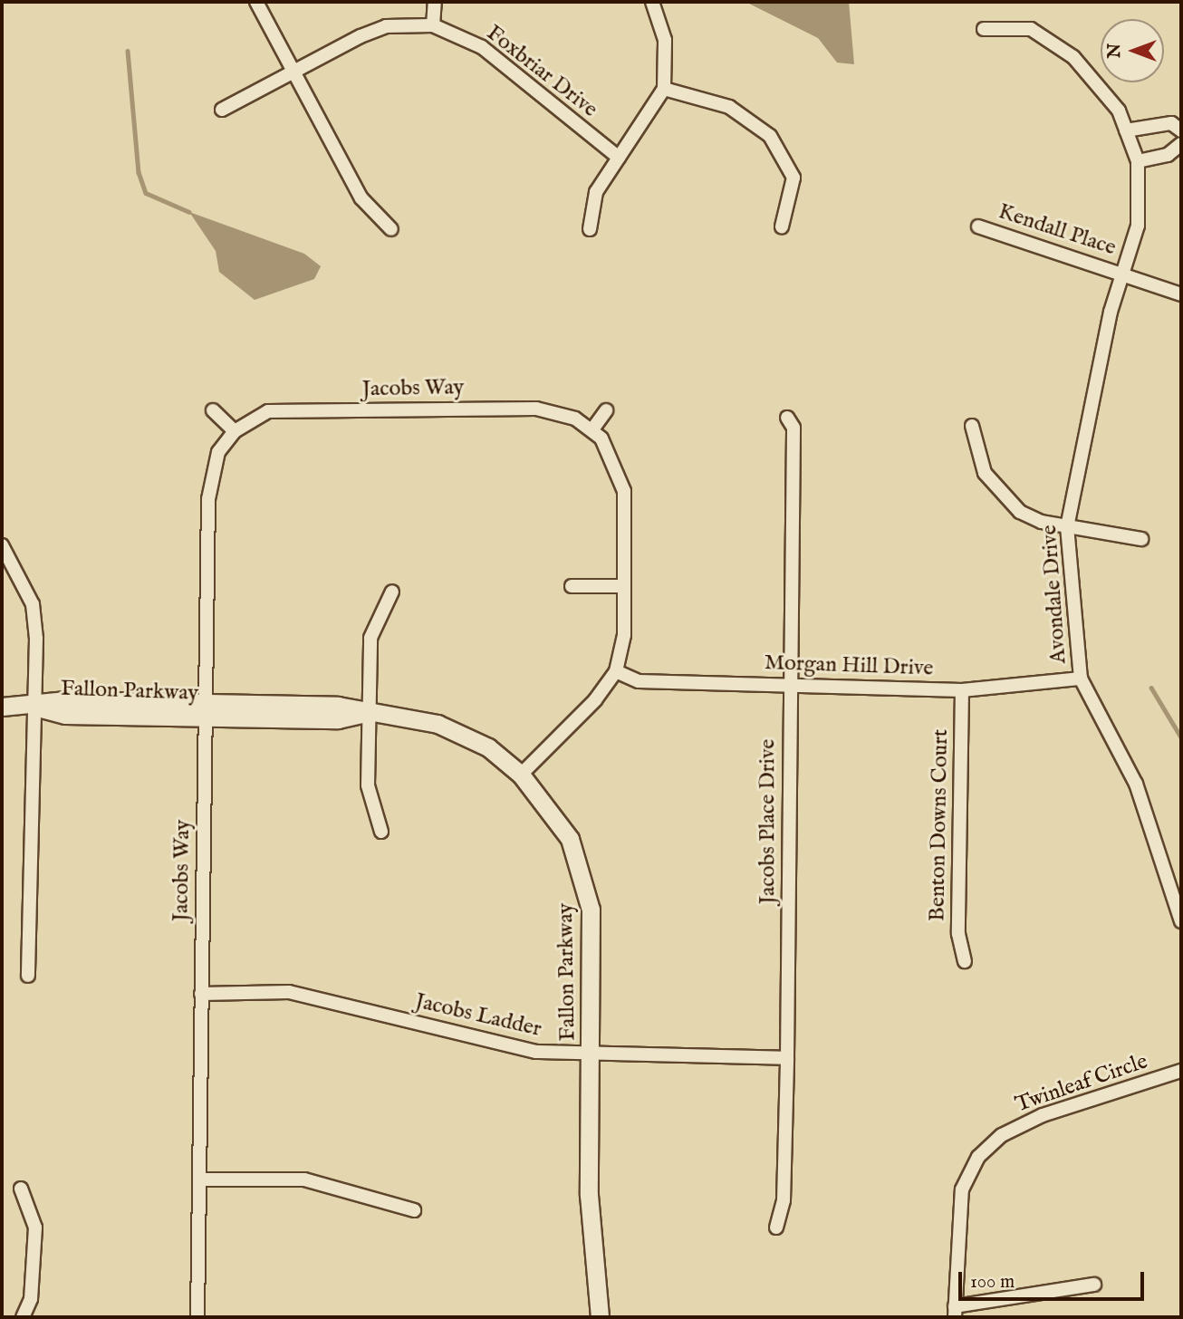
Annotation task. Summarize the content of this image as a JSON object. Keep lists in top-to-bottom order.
{
  "streets": {
    "street": [
      "Foxbriar Drive",
      "Kendall Place",
      "Jacobs Way",
      "Avondale Drive",
      "Morgan Hill Drive",
      "Fallon Parkway",
      "Jacobs Place Drive",
      "Benton Downs Court",
      "Jacobs Ladder",
      "Twinleaf Circle"
    ]
  },
  "crossings": [
    ["Kendall Place", "Avondale Drive"],
    ["Jacobs Way", "Fallon Parkway"],
    ["Jacobs Way", "Jacobs Ladder"],
    ["Avondale Drive", "Morgan Hill Drive"],
    ["Morgan Hill Drive", "Jacobs Place Drive"],
    ["Morgan Hill Drive", "Benton Downs Court"],
    ["Fallon Parkway", "Jacobs Ladder"],
    ["Jacobs Place Drive", "Jacobs Ladder"]
  ],
  "scale_bar": "100 m",
  "north": "left"
}
